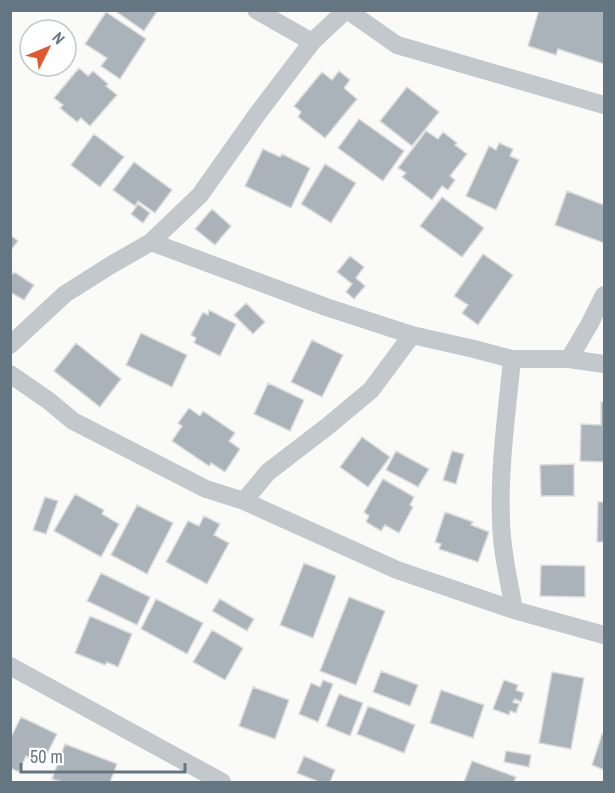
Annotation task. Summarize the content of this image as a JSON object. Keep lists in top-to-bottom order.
{
  "scale_bar": "50 m",
  "north": "top right"
}
